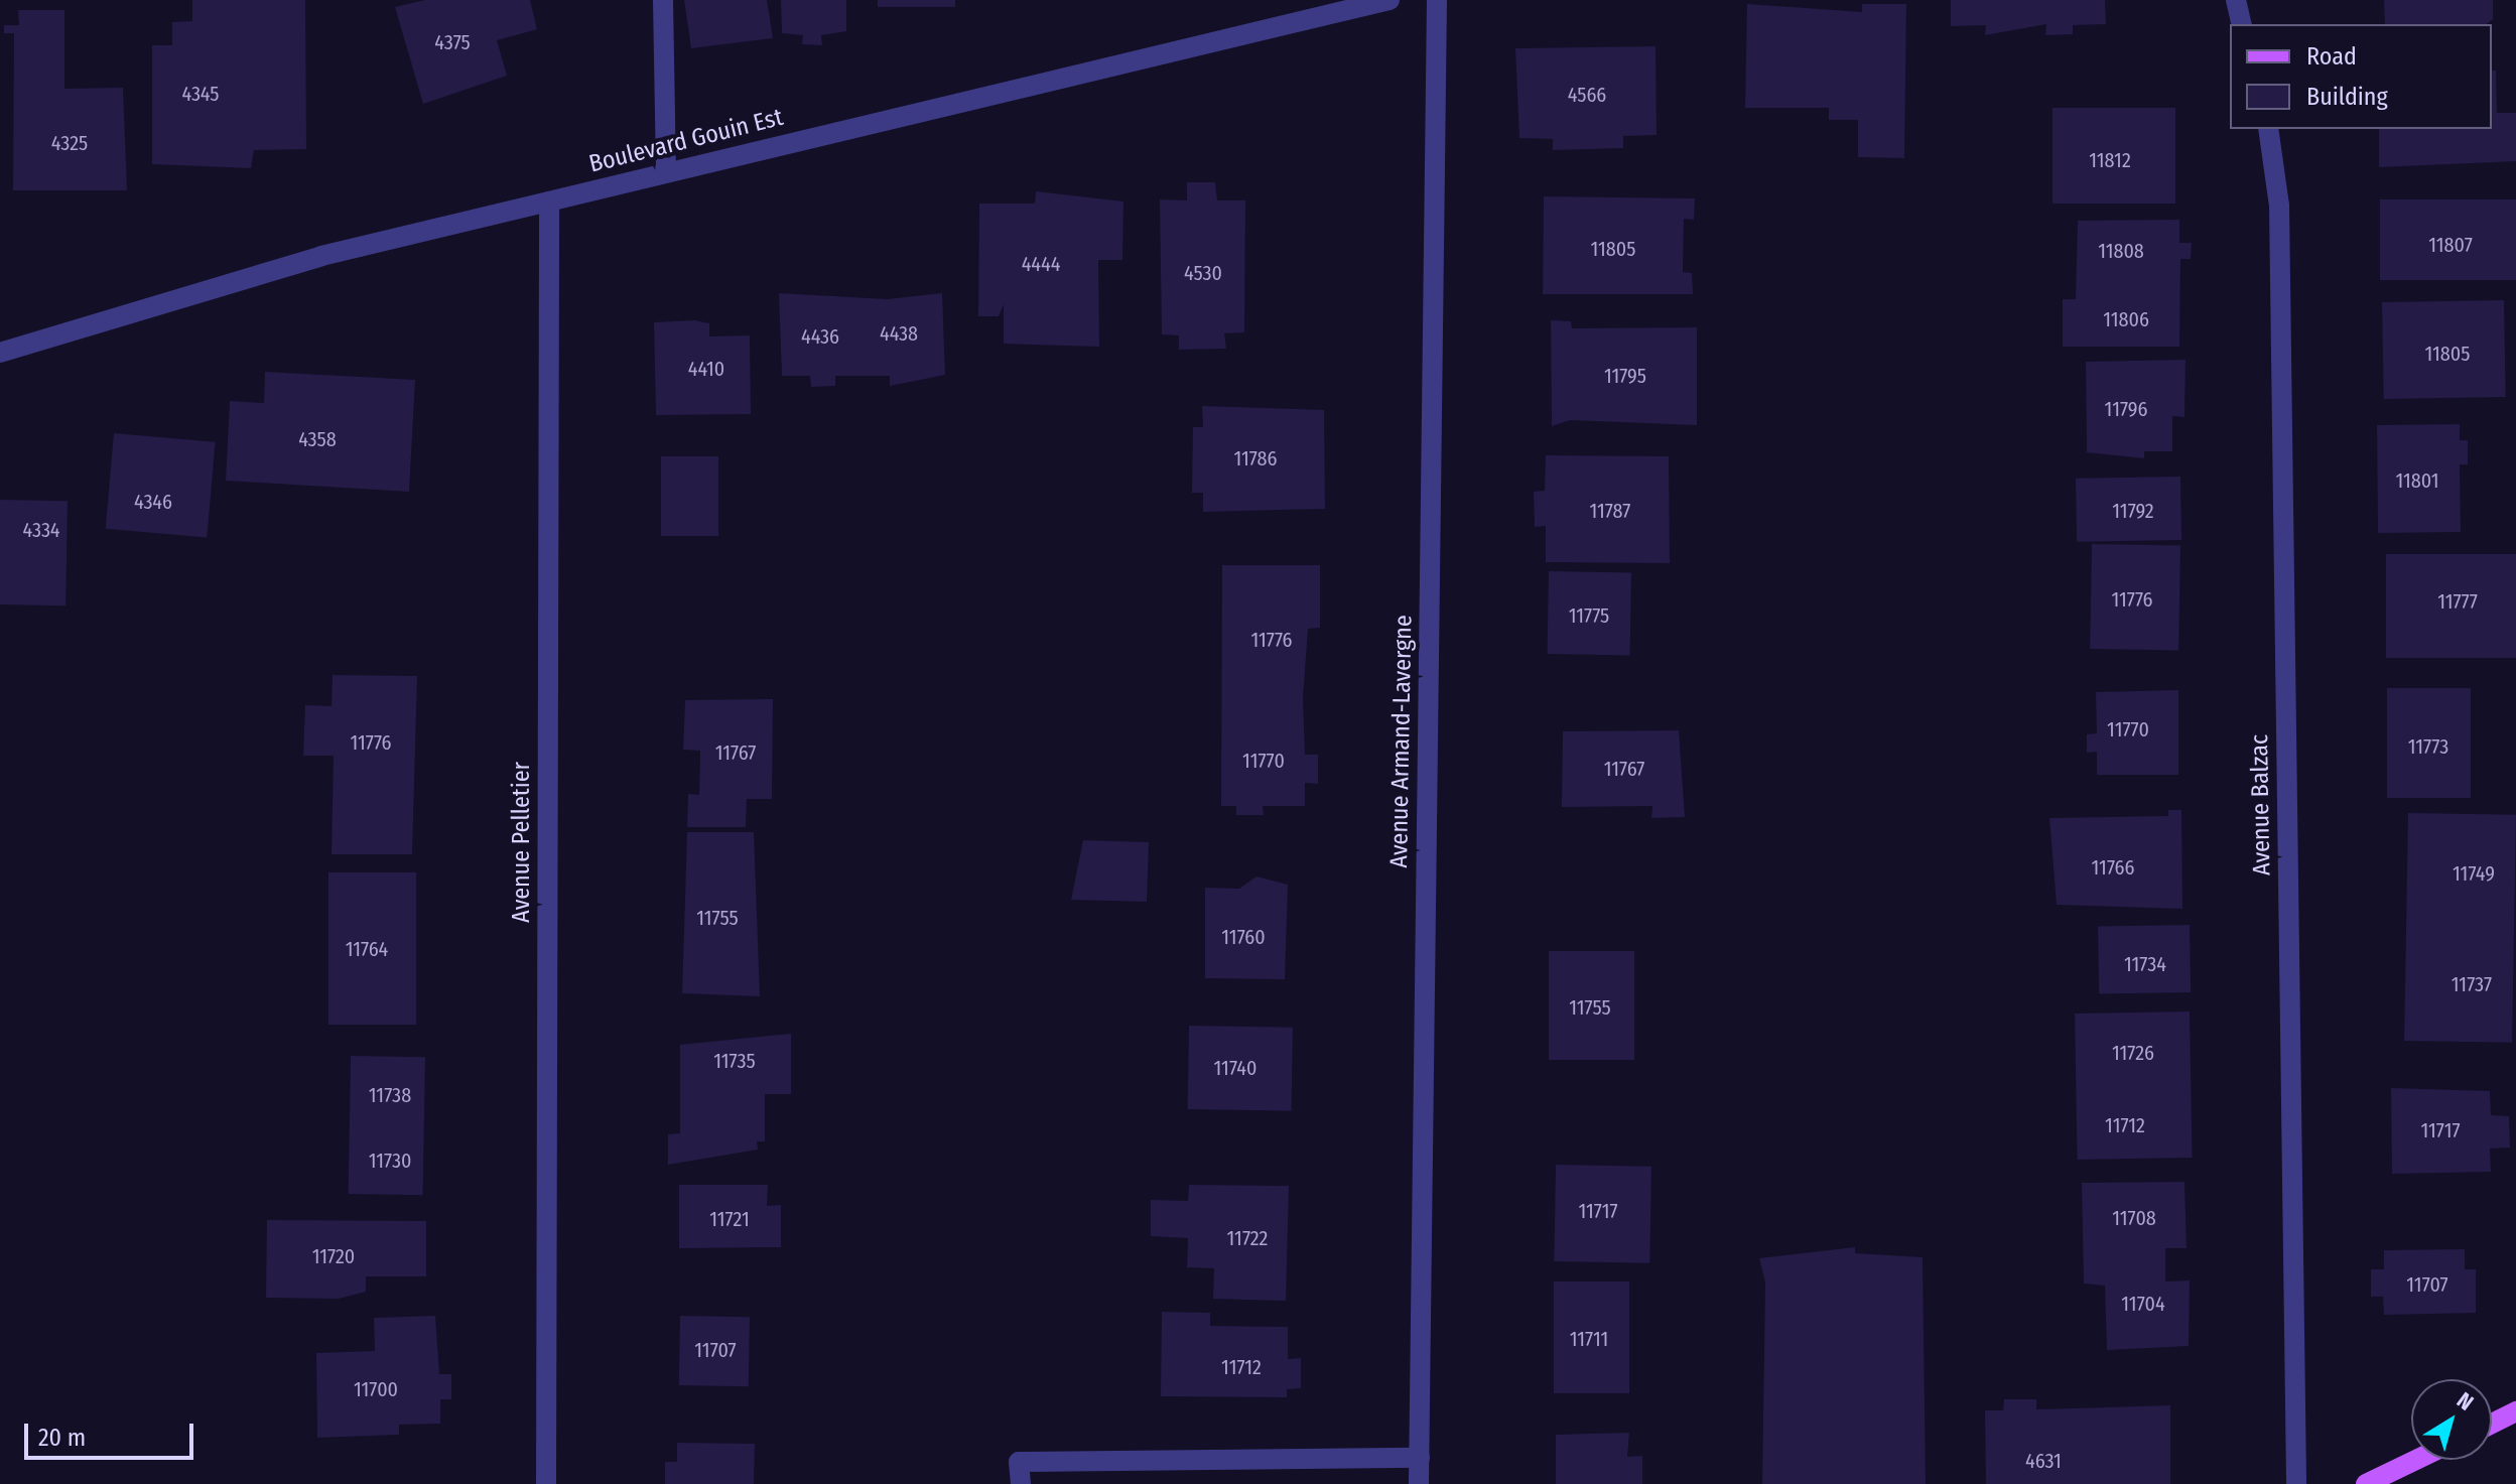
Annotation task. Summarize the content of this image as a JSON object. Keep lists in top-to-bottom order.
{
  "streets": {
    "street": [
      "Boulevard Gouin Est",
      "Avenue Armand-Lavergne",
      "Avenue Balzac",
      "Avenue Pelletier"
    ]
  },
  "crossings": [
    ["Boulevard Gouin Est", "Avenue Pelletier"]
  ],
  "house_numbers": [
    "4375",
    "4345",
    "4566",
    "4325",
    "11812",
    "11807",
    "11805",
    "11808",
    "4444",
    "4530",
    "11806",
    "4438",
    "4436",
    "11805",
    "4410",
    "11795",
    "11796",
    "4358",
    "11786",
    "11801",
    "4346",
    "11787",
    "11792",
    "4334",
    "11776",
    "11777",
    "11775",
    "11776",
    "11770",
    "11776",
    "11773",
    "11767",
    "11770",
    "11767",
    "11766",
    "11749",
    "11755",
    "11760",
    "11764",
    "11734",
    "11737",
    "11755",
    "11726",
    "11735",
    "11740",
    "11738",
    "11712",
    "11717",
    "11730",
    "11717",
    "11708",
    "11721",
    "11722",
    "11720",
    "11707",
    "11704",
    "11711",
    "11707",
    "11712",
    "11700",
    "4631"
  ],
  "legend": ["Road", "Building"],
  "scale_bar": "20 m",
  "north": "top right"
}
